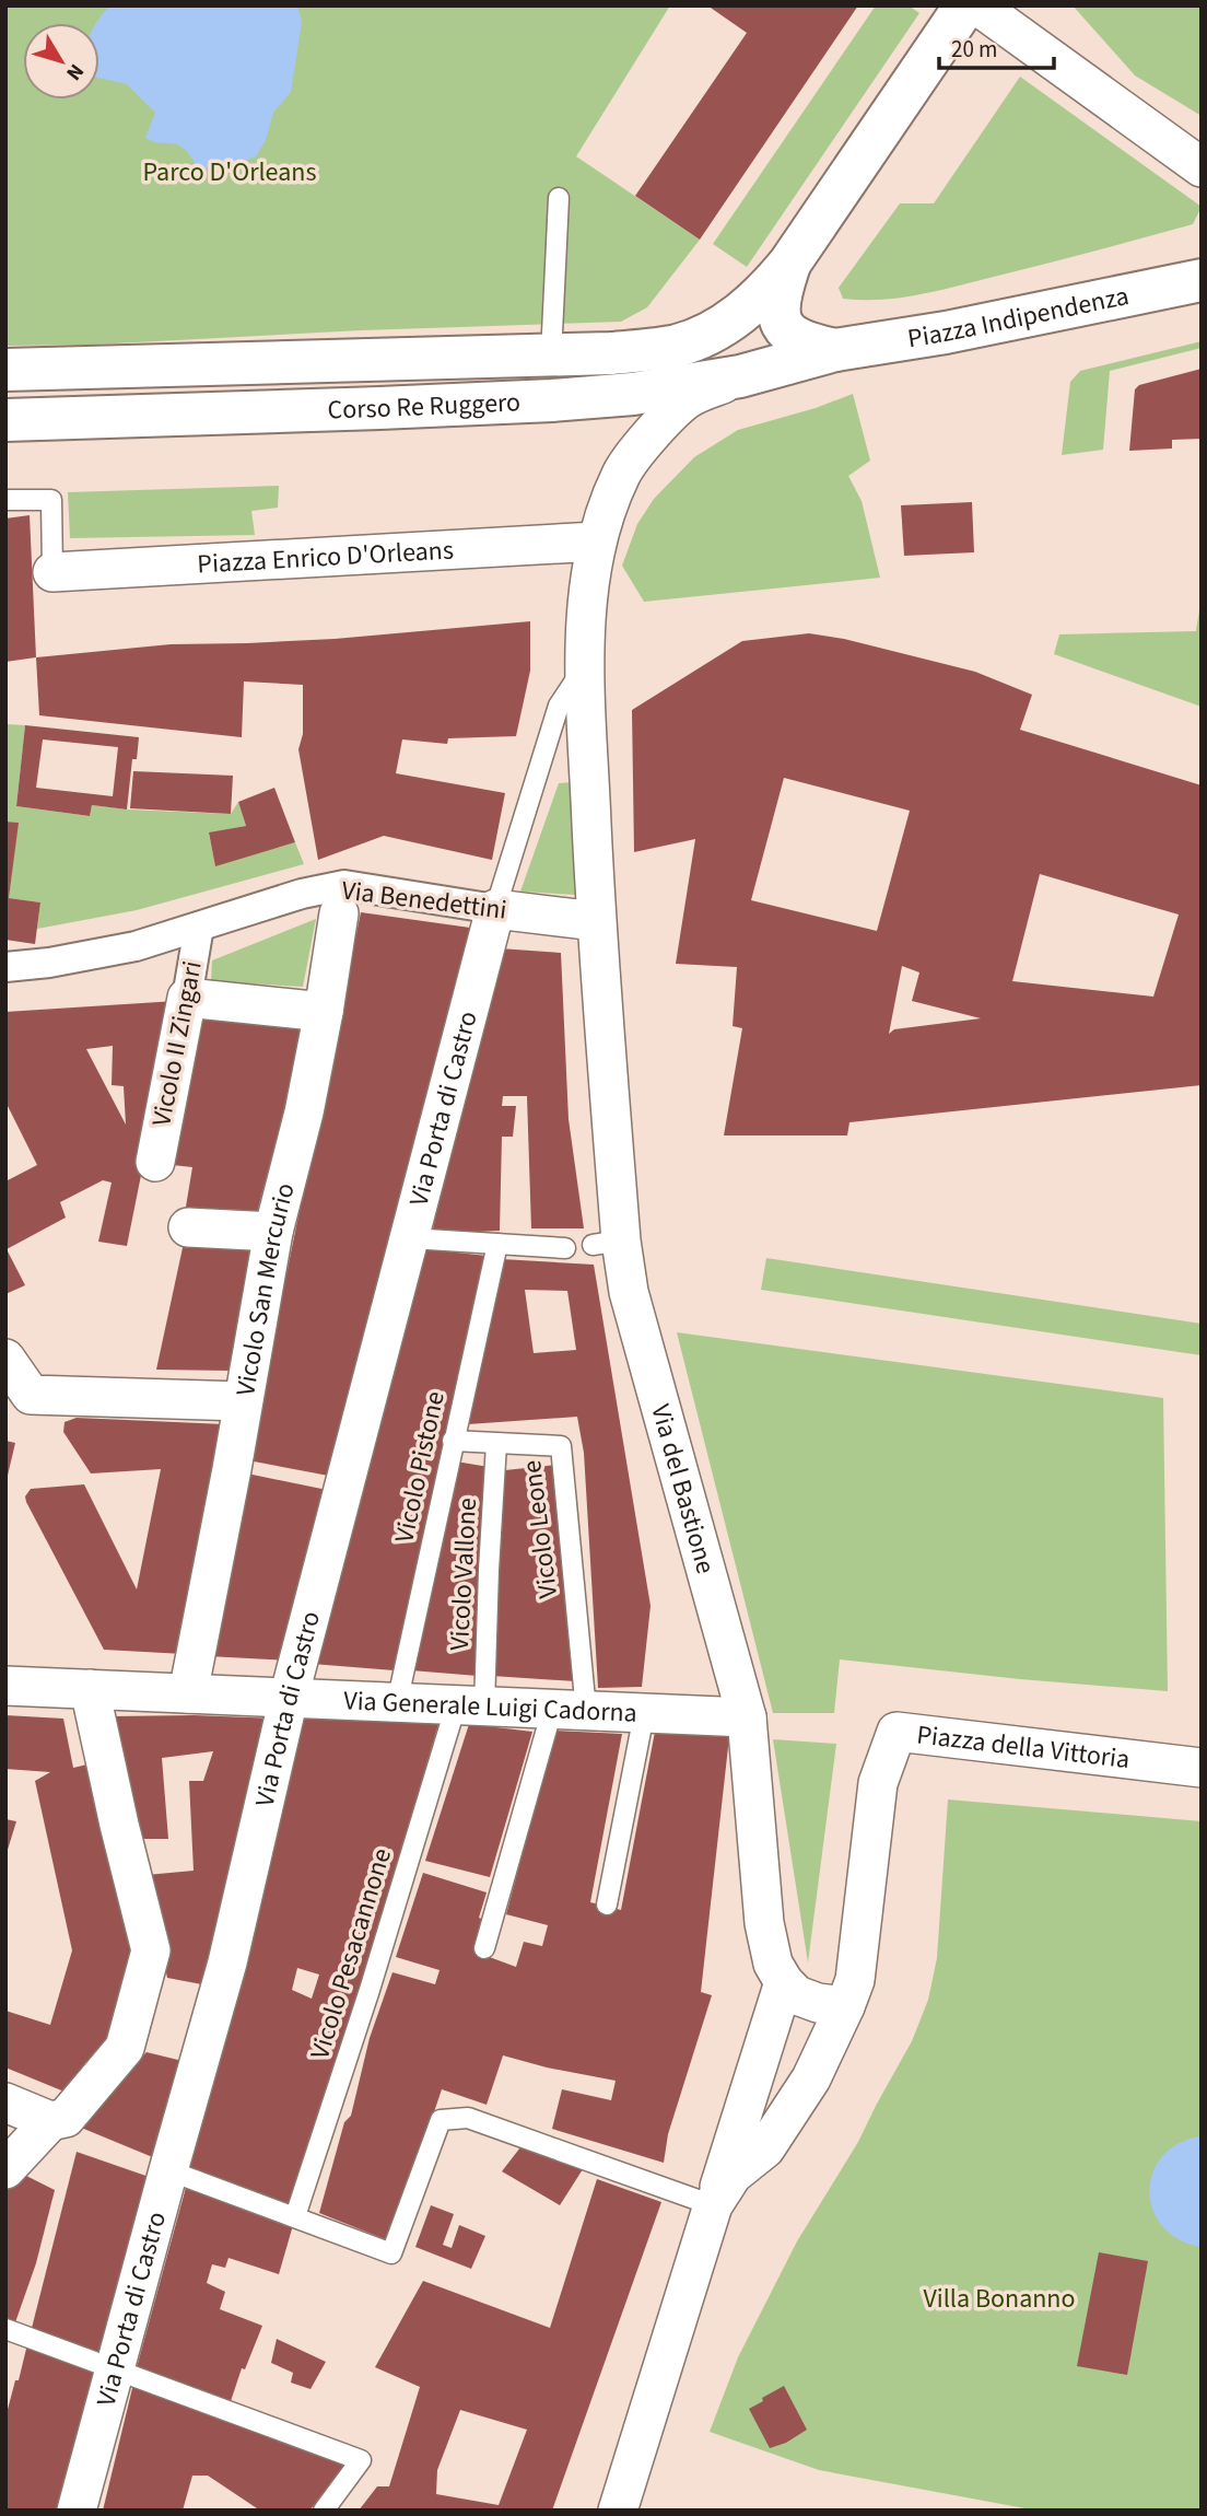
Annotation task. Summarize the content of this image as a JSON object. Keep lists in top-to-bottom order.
{
  "streets": {
    "main road": ["Piazza Indipendenza", "Corso Re Ruggero"],
    "street": [
      "Piazza Enrico D'Orleans",
      "Via Benedettini",
      "Vicolo II Zingari",
      "Via Porta di Castro",
      "Vicolo San Mercurio",
      "Via del Bastione",
      "Via Generale Luigi Cadorna",
      "Piazza della Vittoria"
    ],
    "lane": [
      "Vicolo Pistone",
      "Vicolo Leone",
      "Vicolo Vallone",
      "Vicolo Pesacannone"
    ]
  },
  "crossings": [
    ["Piazza Indipendenza", "Corso Re Ruggero"],
    ["Via Benedettini", "Vicolo II Zingari"],
    ["Via Benedettini", "Via Porta di Castro"],
    ["Via Benedettini", "Vicolo San Mercurio"],
    ["Via Benedettini", "Via del Bastione"],
    ["Via Porta di Castro", "Via Generale Luigi Cadorna"],
    ["Vicolo San Mercurio", "Via Generale Luigi Cadorna"],
    ["Vicolo Pistone", "Vicolo Leone"],
    ["Vicolo Pistone", "Via Generale Luigi Cadorna"],
    ["Via del Bastione", "Via Generale Luigi Cadorna"],
    ["Vicolo Leone", "Vicolo Vallone"],
    ["Vicolo Leone", "Via Generale Luigi Cadorna"],
    ["Vicolo Vallone", "Via Generale Luigi Cadorna"],
    ["Vicolo Vallone", "Vicolo Pesacannone"],
    ["Via Generale Luigi Cadorna", "Vicolo Pesacannone"]
  ],
  "parks": ["Parco D'Orleans", "Villa Bonanno"],
  "scale_bar": "20 m",
  "north": "bottom right"
}
